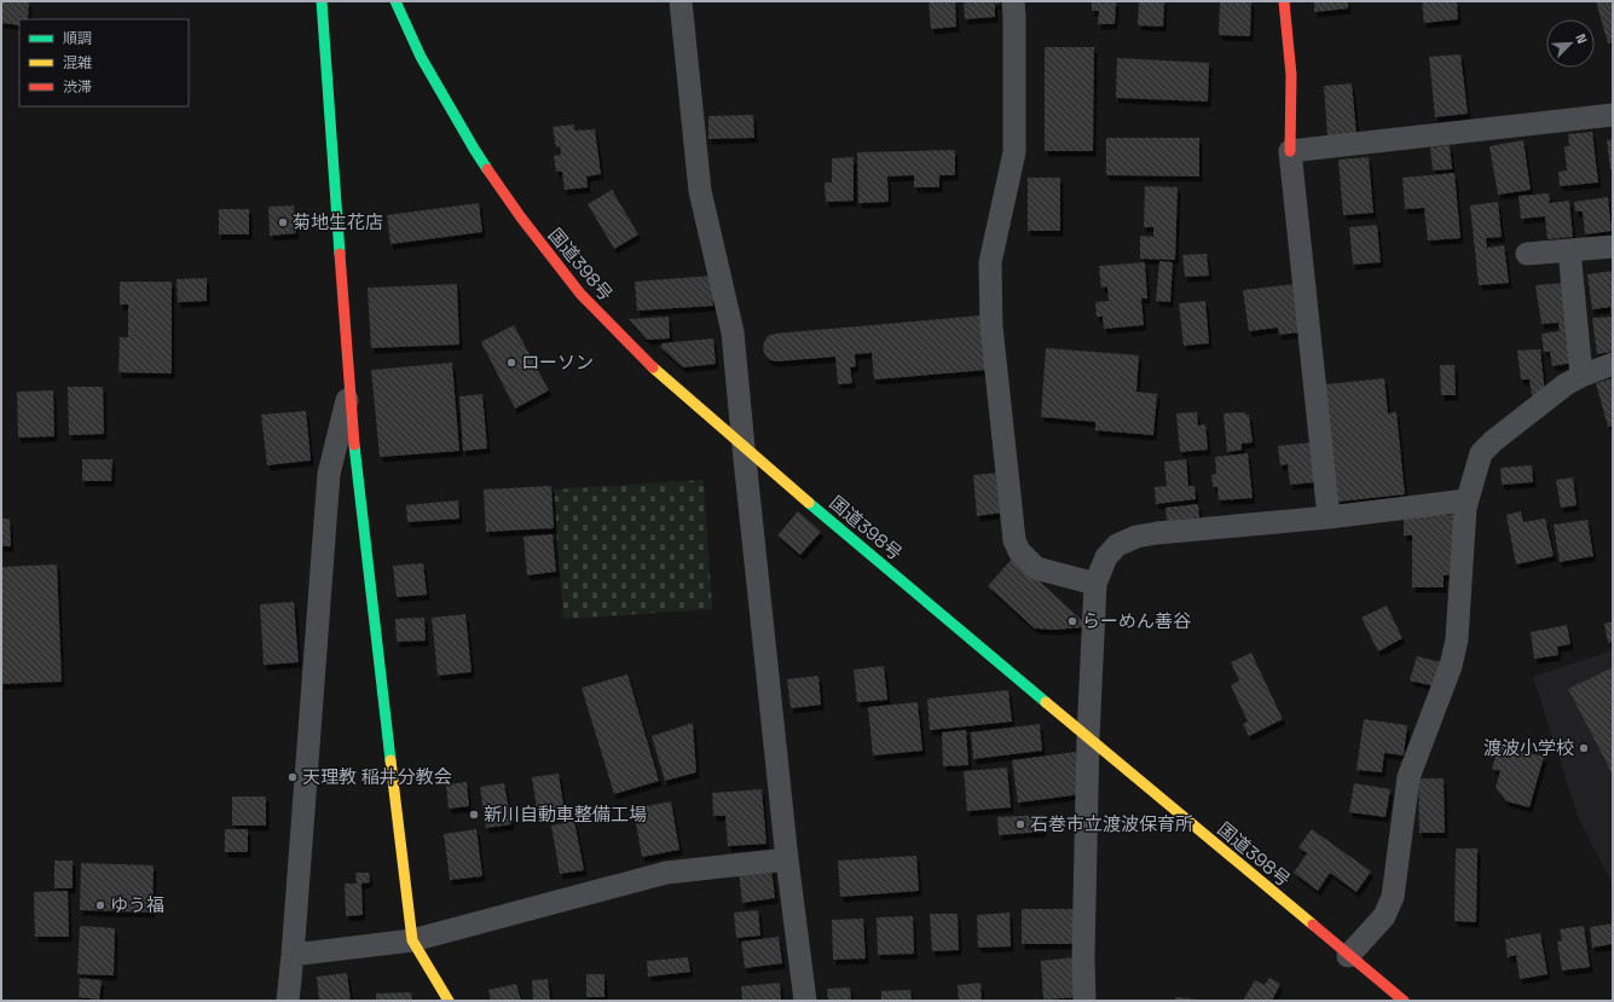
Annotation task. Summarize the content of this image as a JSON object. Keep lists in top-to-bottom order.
{
  "streets": {
    "main road": ["国道398号"]
  },
  "places": [
    "菊地生花店",
    "ローソン",
    "らーめん善谷",
    "渡波小学校",
    "天理教 稲井分教会",
    "新川自動車整備工場",
    "石巻市立渡波保育所",
    "ゆう福"
  ],
  "legend": ["順調", "混雑", "渋滞"],
  "north": "top right"
}
